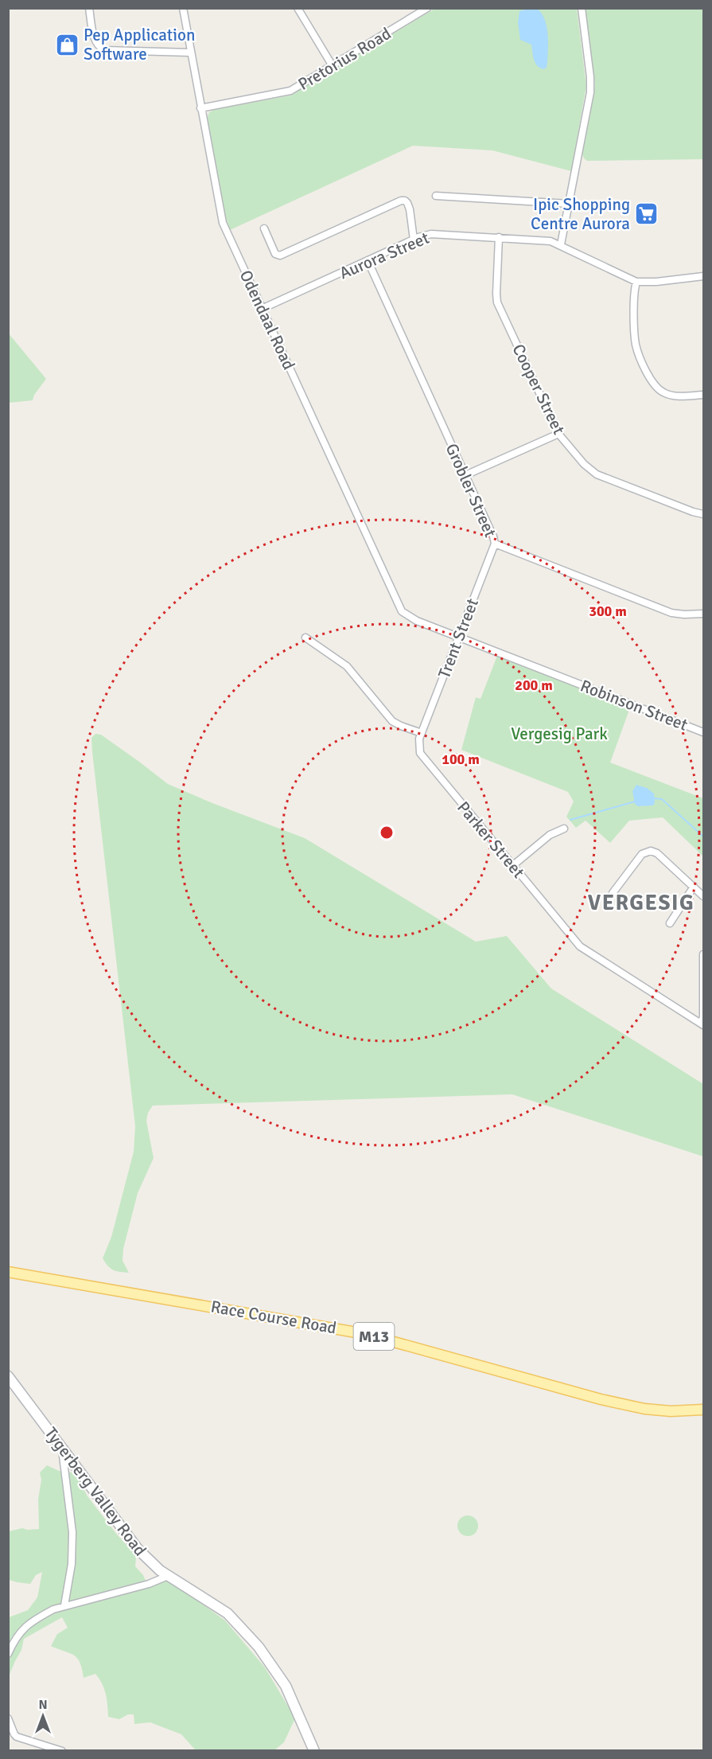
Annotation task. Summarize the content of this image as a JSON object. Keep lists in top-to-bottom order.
{
  "streets": {
    "main road": ["Race Course Road", "M13", "Tygerberg Valley Road"],
    "street": [
      "Pretorius Road",
      "Aurora Street",
      "Odendaal Road",
      "Cooper Street",
      "Grobler Street",
      "Trent Street",
      "Robinson Street",
      "Parker Street"
    ]
  },
  "crossings": [
    ["Pretorius Road", "Odendaal Road"],
    ["Aurora Street", "Odendaal Road"],
    ["Aurora Street", "Cooper Street"],
    ["Aurora Street", "Grobler Street"],
    ["Odendaal Road", "Robinson Street"],
    ["Grobler Street", "Trent Street"],
    ["Trent Street", "Robinson Street"],
    ["Trent Street", "Parker Street"]
  ],
  "districts": ["VERGESIG"],
  "parks": ["Vergesig Park"],
  "places": {
    "shop": ["Pep Application Software"],
    "supermarket": ["Ipic Shopping Centre Aurora"]
  },
  "north": "top",
  "rings": ["300 m", "200 m", "100 m"]
}
